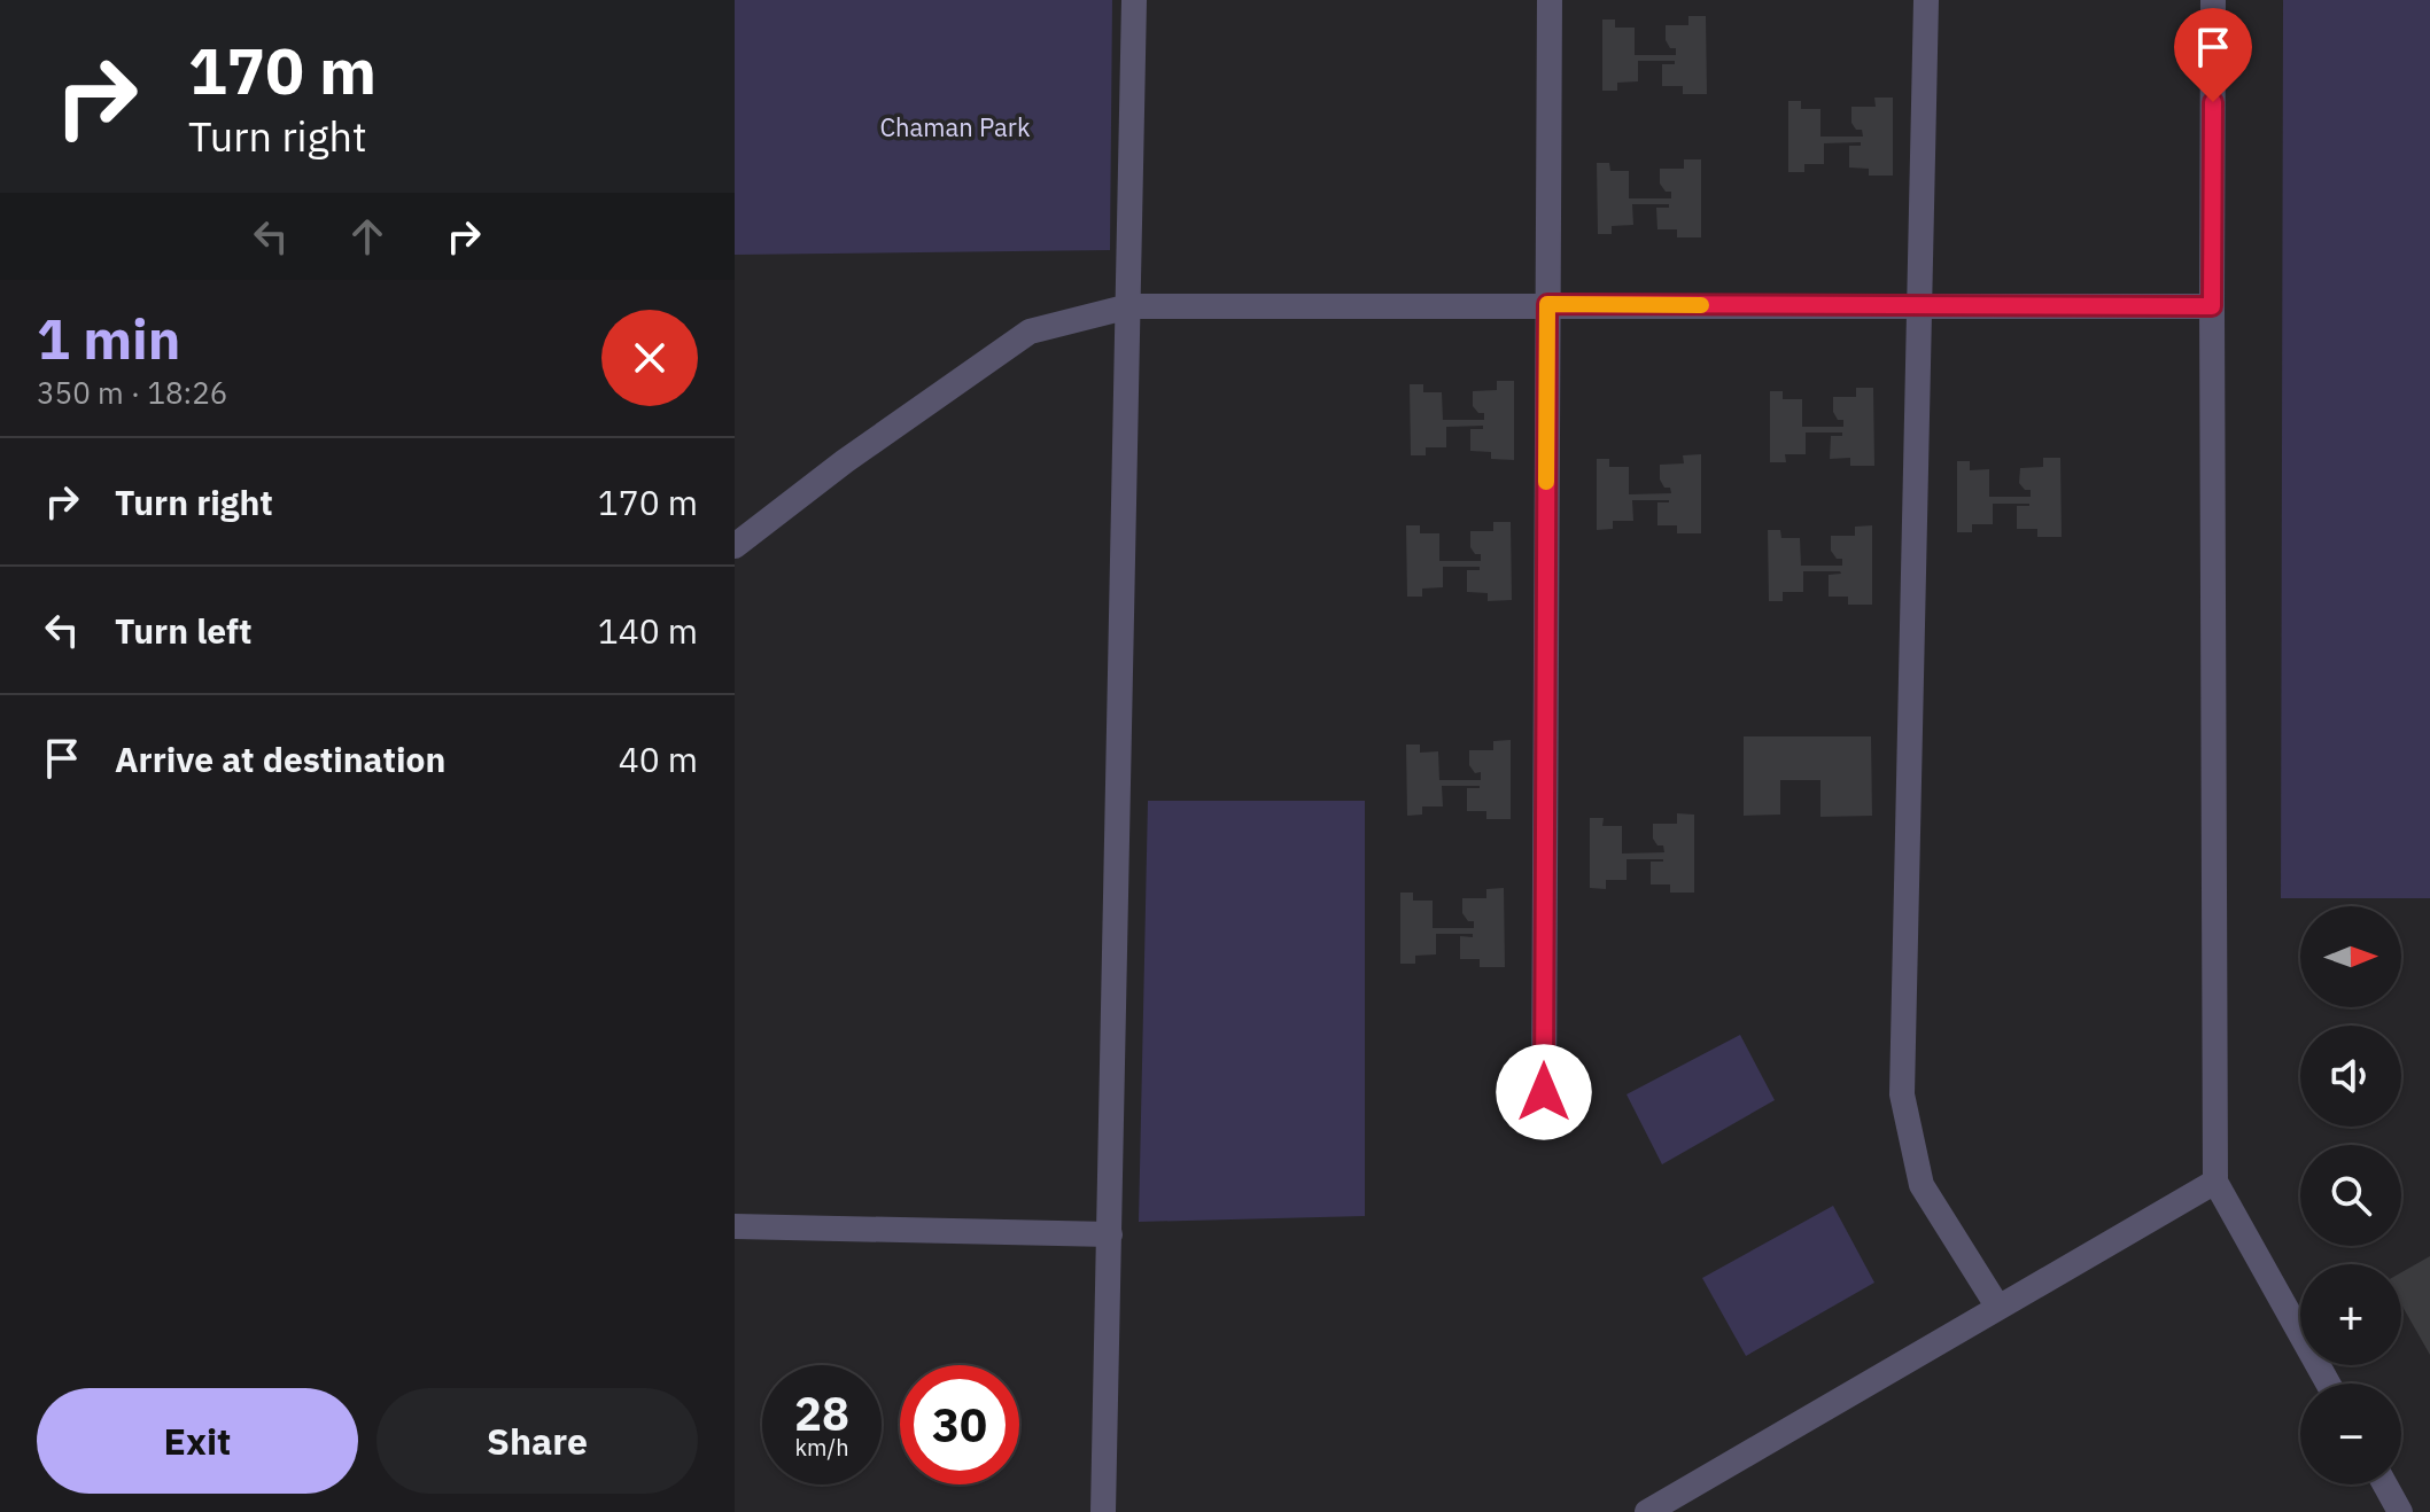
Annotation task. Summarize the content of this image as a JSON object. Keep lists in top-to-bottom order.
{
  "parks": ["Chaman Park"],
  "north": "right",
  "page": {
    "turn": ["170 m", "Turn right"],
    "heading": ["1 min", "350 m · 18:26"],
    "list": [
      {
        "name": "Turn right",
        "value": "170 m"
      },
      {
        "name": "Turn left",
        "value": "140 m"
      },
      {
        "name": "Arrive at destination",
        "value": "40 m"
      }
    ],
    "map_buttons": ["+", "−"],
    "speed": "28 km/h",
    "limit": "30",
    "buttons": ["Exit", "Share"]
  }
}
